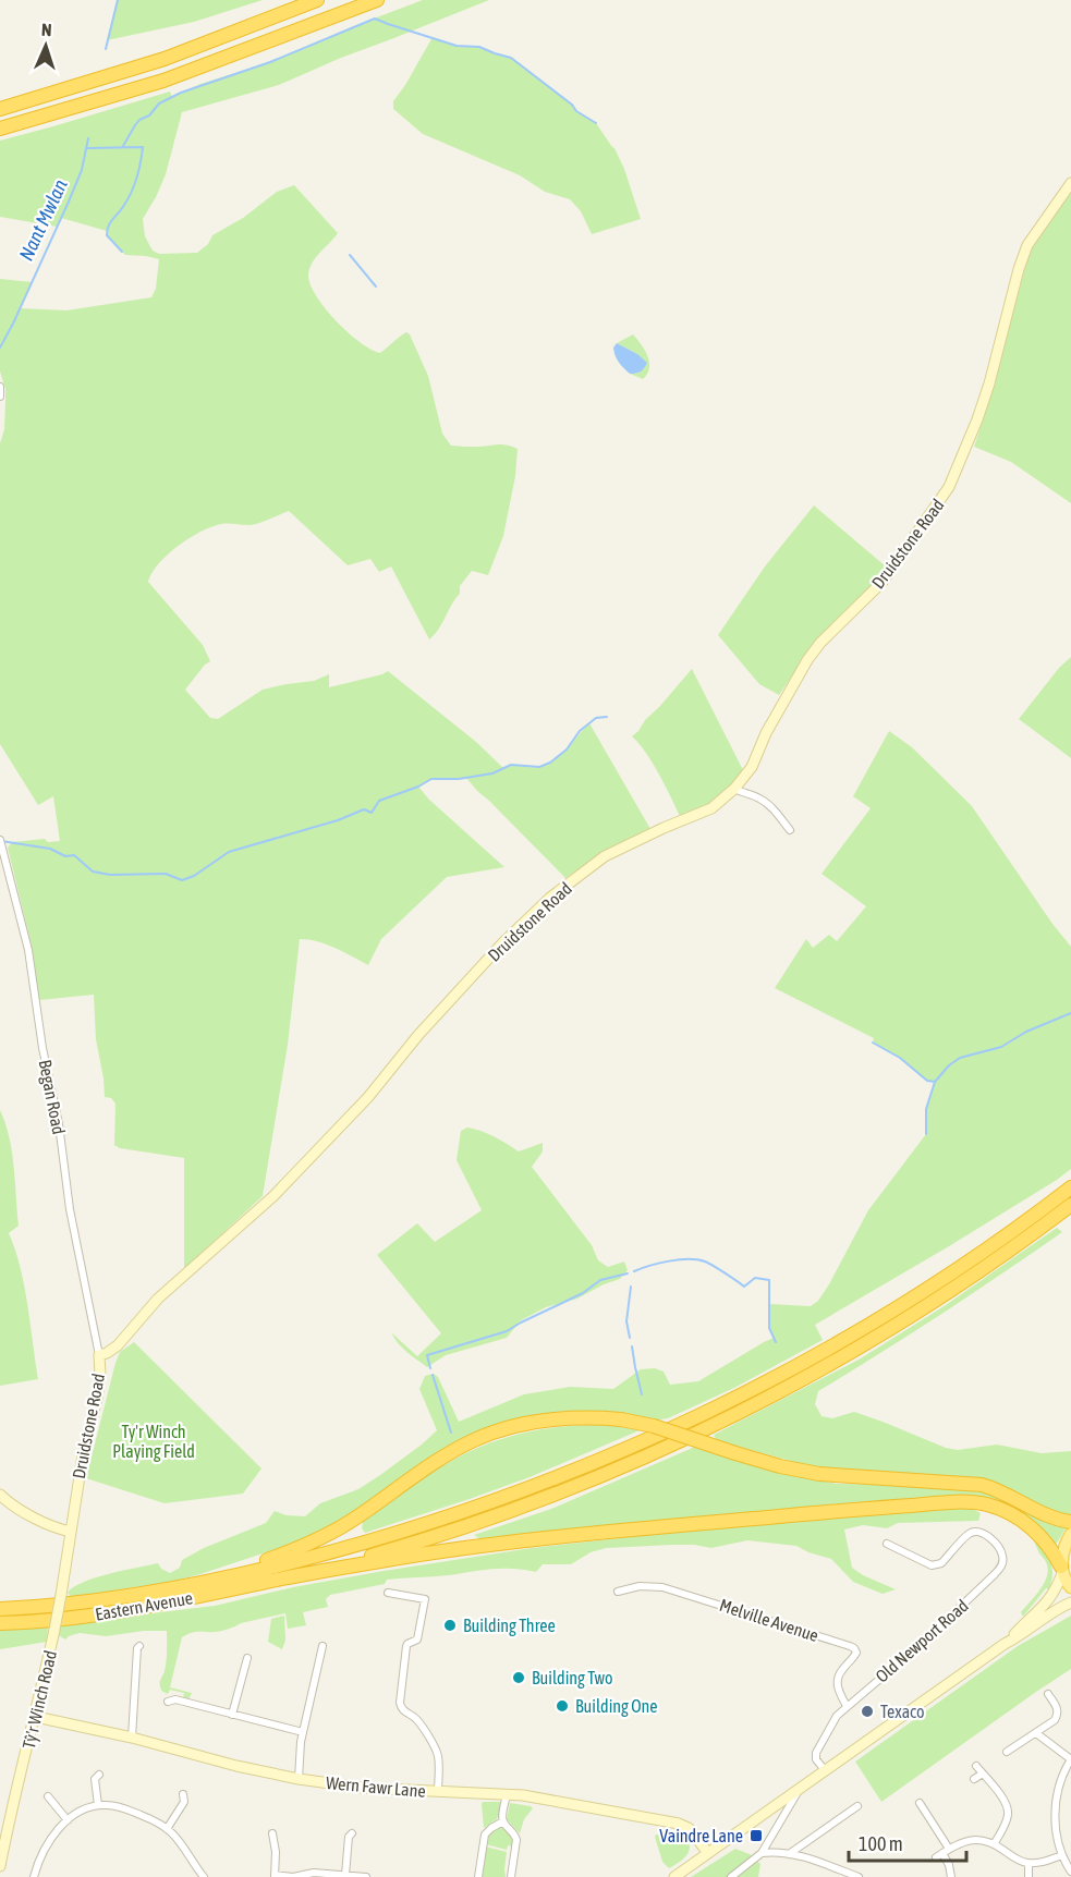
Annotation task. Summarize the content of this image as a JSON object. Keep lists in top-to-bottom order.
{
  "streets": {
    "highway": ["Eastern Avenue"],
    "street": [
      "Druidstone Road",
      "Began Road",
      "Melville Avenue",
      "Old Newport Road",
      "Tŷ'r Winch Road",
      "Wern Fawr Lane"
    ]
  },
  "crossings": [
    ["Druidstone Road", "Began Road"],
    ["Druidstone Road", "Tŷ'r Winch Road"],
    ["Melville Avenue", "Old Newport Road"],
    ["Tŷ'r Winch Road", "Wern Fawr Lane"]
  ],
  "water": ["Nant Mwlan"],
  "parks": ["Ty'r Winch Playing Field"],
  "places": {
    "other": [
      "Building Three",
      "Building Two",
      "Building One",
      "Texaco"
    ],
    "transit": ["Vaindre Lane"]
  },
  "scale_bar": "100 m",
  "north": "top"
}
